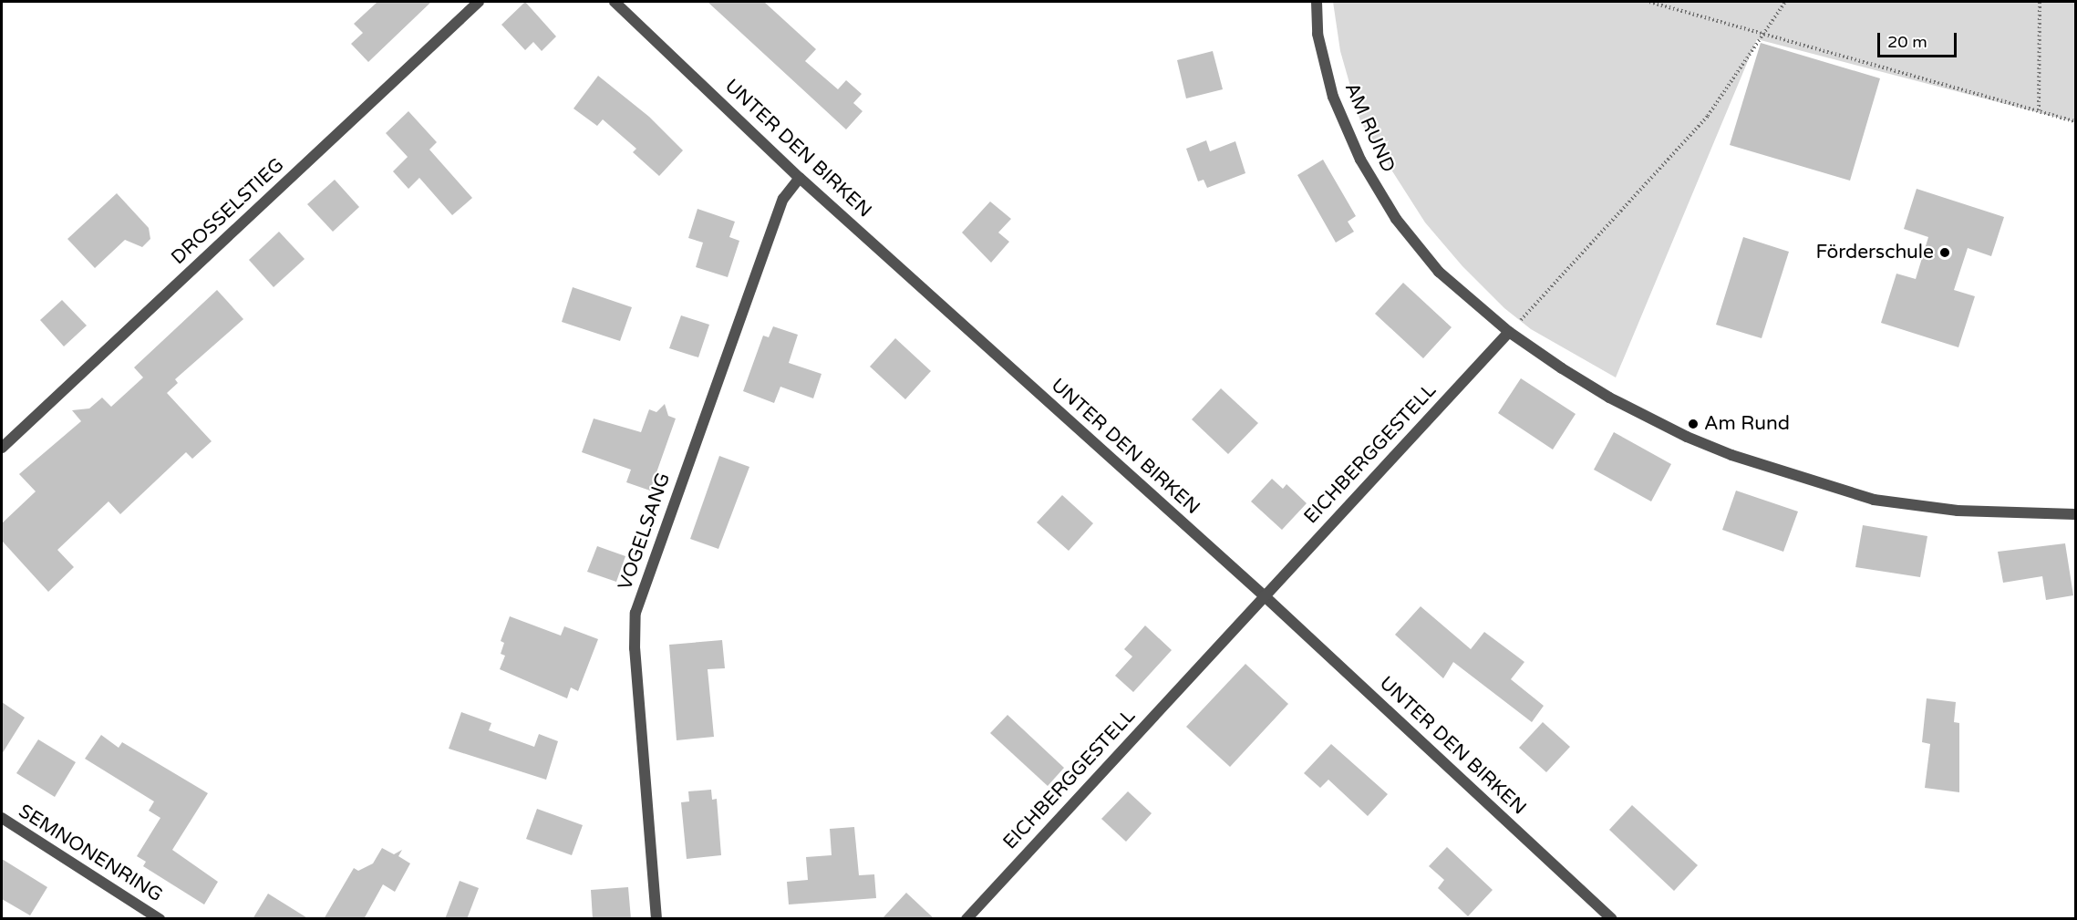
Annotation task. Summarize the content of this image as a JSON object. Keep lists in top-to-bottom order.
{
  "streets": {
    "street": [
      "AM RUND",
      "UNTER DEN BIRKEN",
      "DROSSELSTIEG",
      "EICHBERGGESTELL",
      "VOGELSANG",
      "SEMNONENRING"
    ]
  },
  "crossings": [
    ["AM RUND", "EICHBERGGESTELL"],
    ["UNTER DEN BIRKEN", "EICHBERGGESTELL"],
    ["UNTER DEN BIRKEN", "VOGELSANG"]
  ],
  "places": ["Förderschule", "Am Rund"],
  "scale_bar": "20 m"
}
